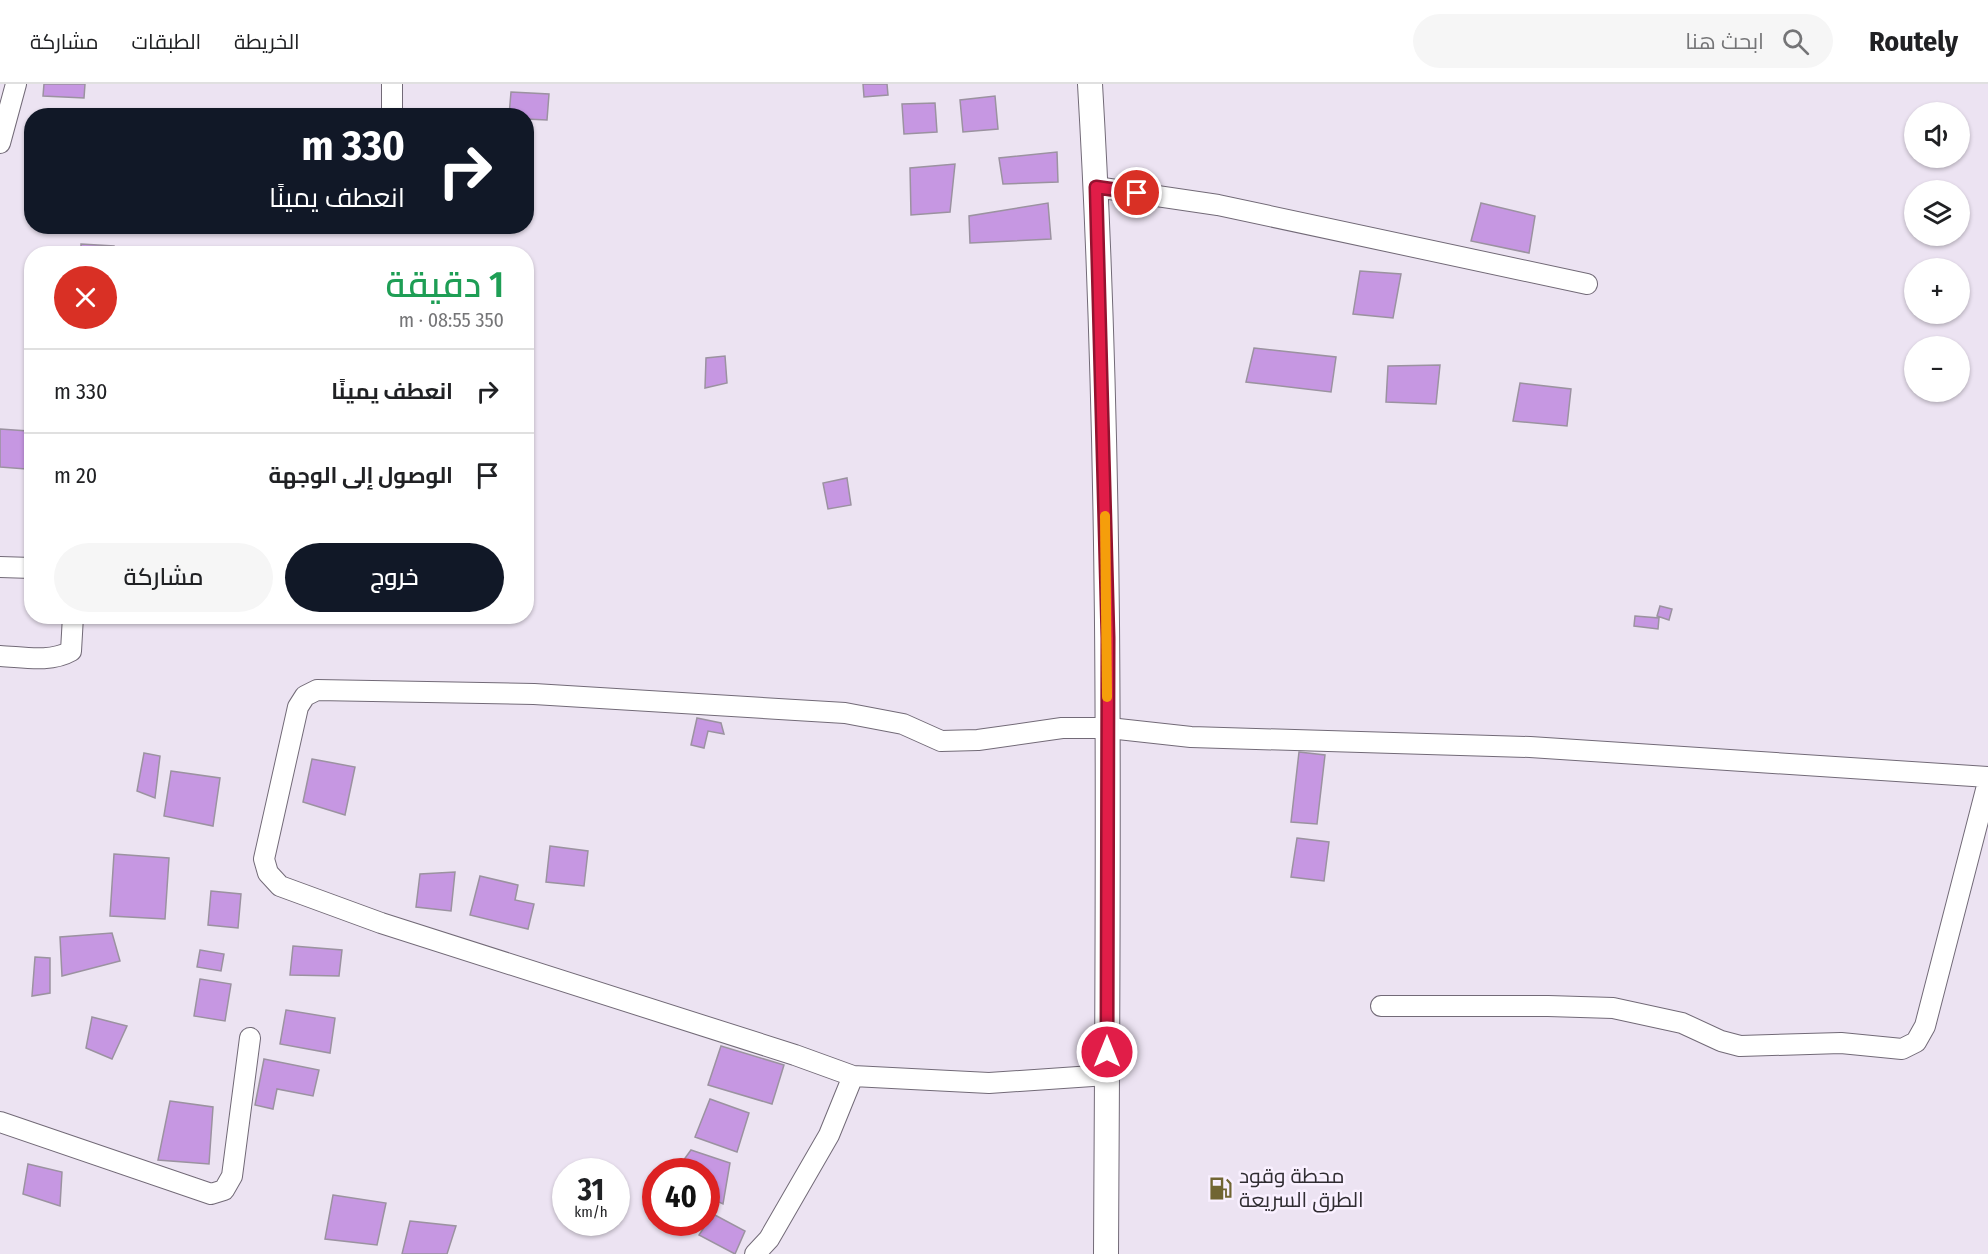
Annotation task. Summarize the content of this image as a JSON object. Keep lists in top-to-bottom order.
{
  "places": {
    "fuel station": ["محطة وقود الطرق السريعة"]
  },
  "page": {
    "header": "Routely",
    "search": "ابحث هنا",
    "nav": ["الخريطة", "الطبقات", "مشاركة"],
    "map_buttons": ["+", "−"],
    "turn": ["330 m", "انعطف يمينًا"],
    "heading": ["1 دقيقة", "350 m · 08:55"],
    "list": [
      {
        "name": "انعطف يمينًا",
        "value": "330 m"
      },
      {
        "name": "الوصول إلى الوجهة",
        "value": "20 m"
      }
    ],
    "buttons": ["خروج", "مشاركة"],
    "speed": "31 km/h",
    "limit": "40"
  }
}
